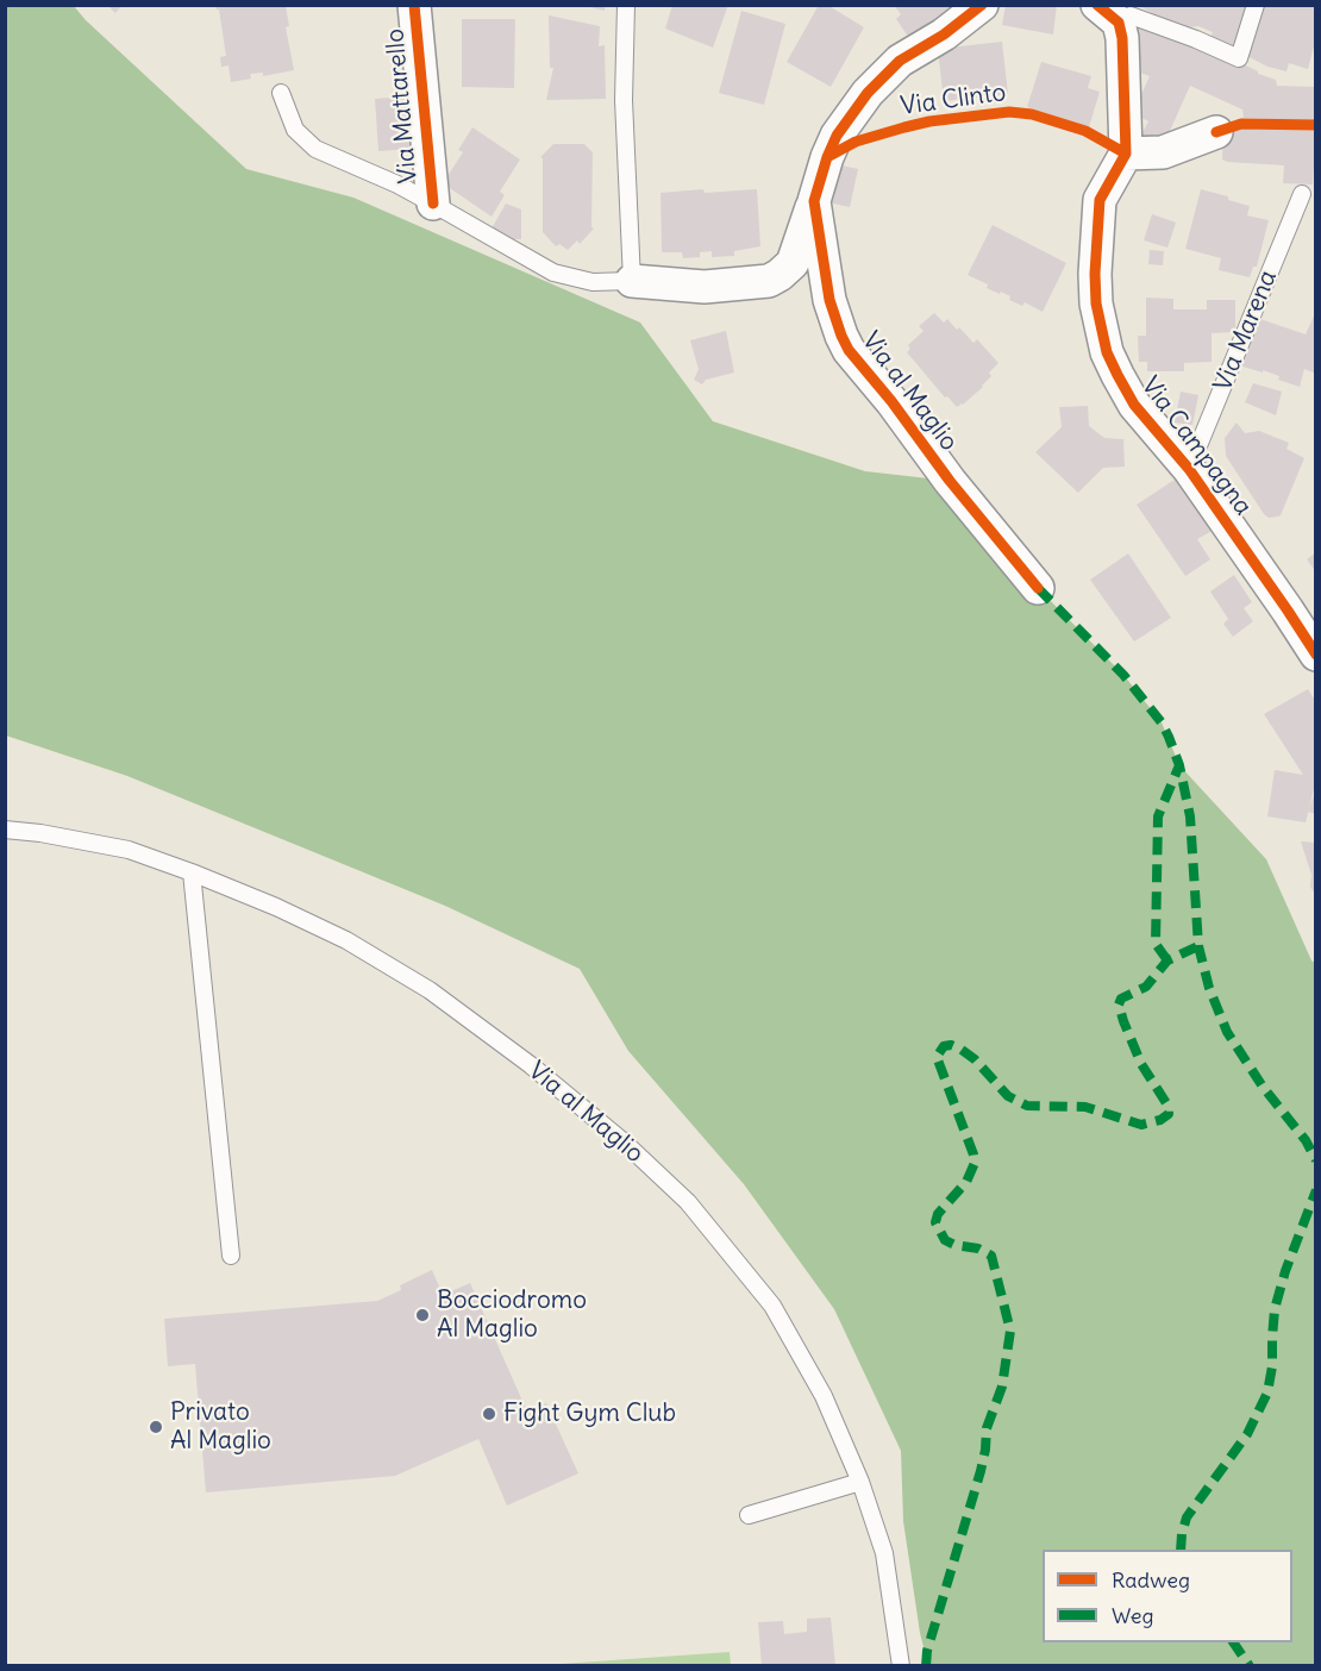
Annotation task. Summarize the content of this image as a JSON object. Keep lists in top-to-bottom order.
{
  "streets": {
    "street": ["Via Mattarello", "Via al Maglio", "Via Campagna"],
    "lane": ["Via Marena"],
    "cycle path": ["Via Clinto"]
  },
  "crossings": [
    ["Via Marena", "Via Campagna"]
  ],
  "places": ["Bocciodromo Al Maglio", "Fight Gym Club", "Privato Al Maglio"],
  "legend": ["Radweg", "Weg"]
}
